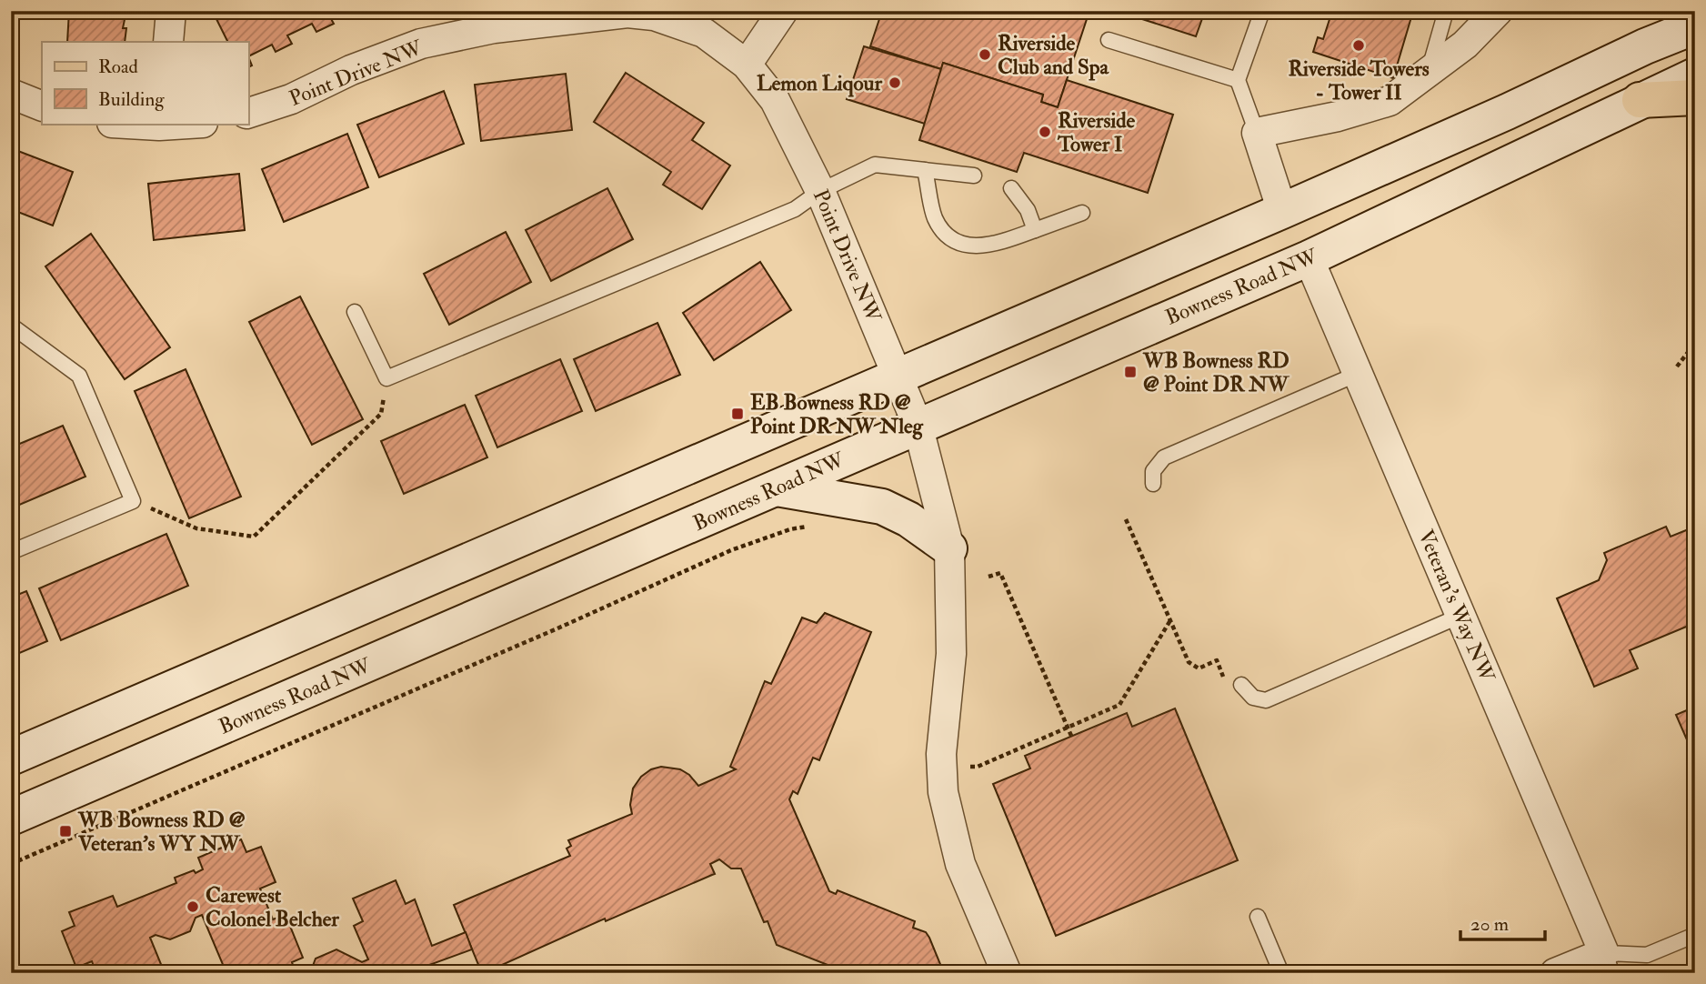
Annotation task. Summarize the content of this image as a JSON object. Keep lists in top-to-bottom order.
{
  "streets": {
    "main road": ["Bowness Road NW"],
    "street": ["Point Drive NW", "Veteran's Way NW"]
  },
  "crossings": [
    ["Point Drive NW", "Bowness Road NW"],
    ["Bowness Road NW", "Veteran's Way NW"]
  ],
  "places": {
    "other": [
      "Riverside Towers - Tower II",
      "Riverside Club and Spa",
      "Lemon Liqour",
      "Riverside Tower I",
      "Carewest Colonel Belcher"
    ],
    "transit": ["WB Bowness RD @ Point DR NW", "EB Bowness RD @ Point DR NW Nleg", "WB Bowness RD @ Veteran's WY NW"]
  },
  "legend": ["Road", "Building"],
  "scale_bar": "20 m"
}
